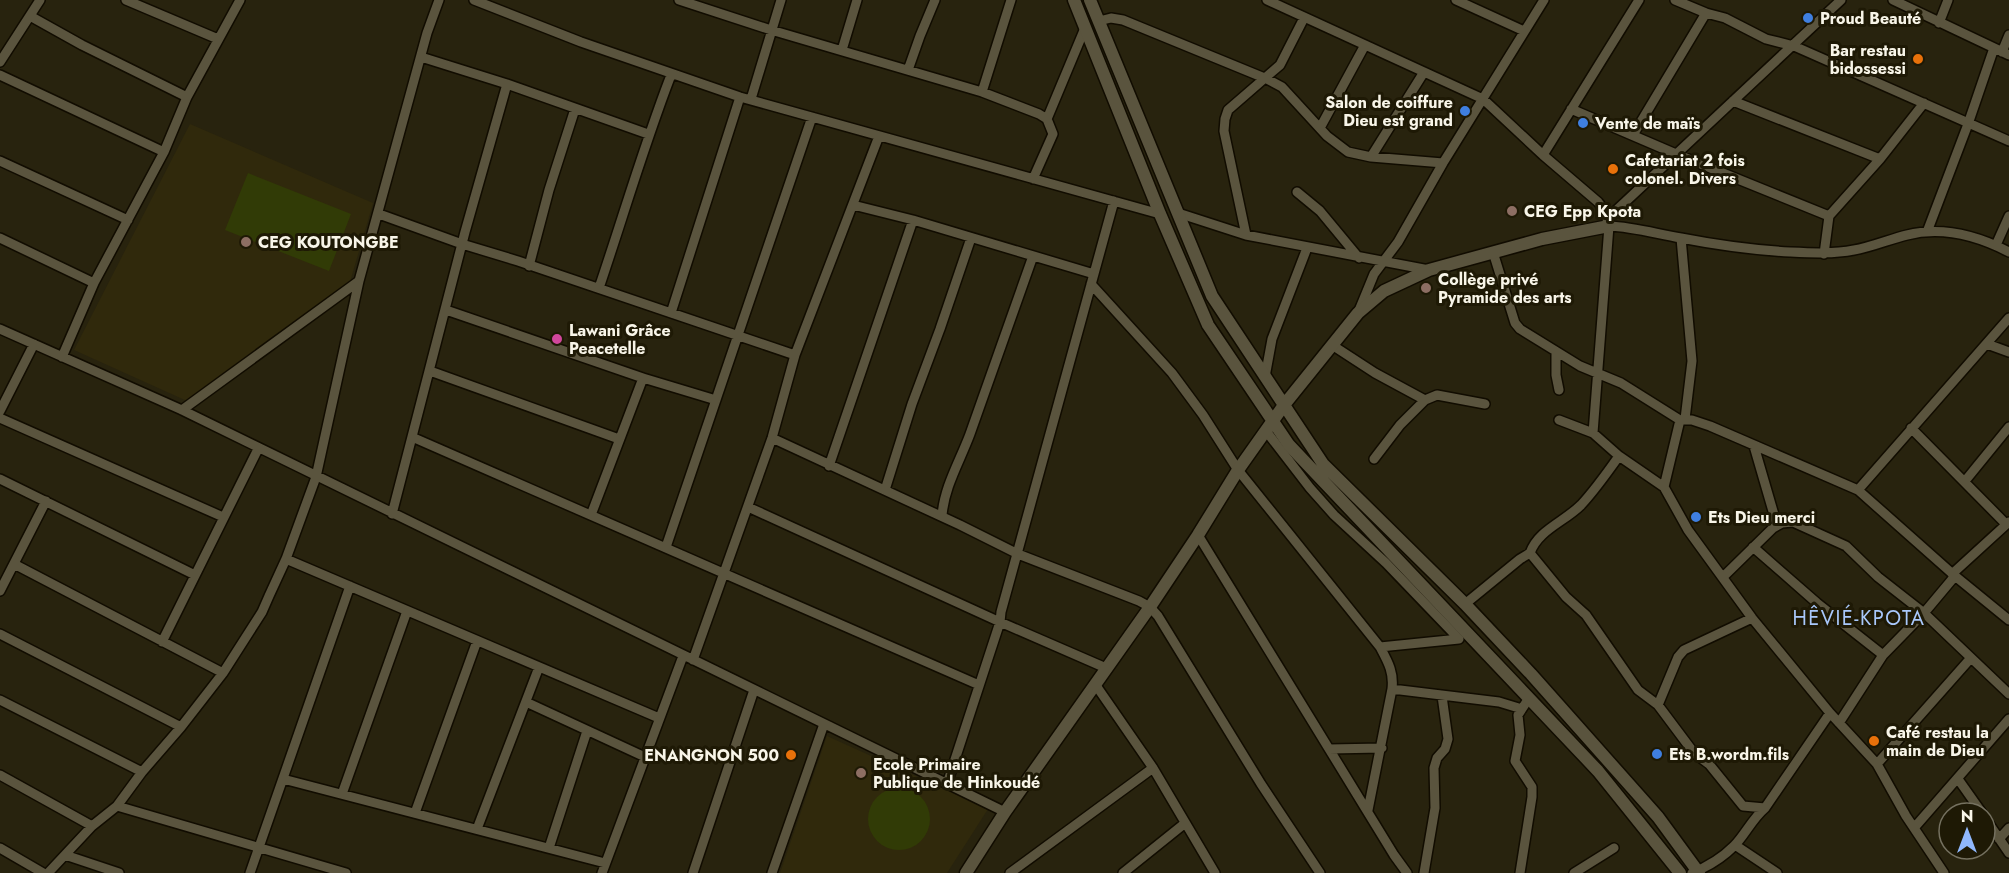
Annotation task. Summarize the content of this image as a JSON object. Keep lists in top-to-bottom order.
{
  "districts": ["HÊVIÉ-KPOTA"],
  "places": [
    "Proud Beauté",
    "Bar restau bidossessi",
    "Salon de coiffure Dieu est grand",
    "Vente de maïs",
    "Cafetariat 2 fois colonel. Divers",
    "CEG Epp Kpota",
    "CEG KOUTONGBE",
    "Collège privé Pyramide des arts",
    "Lawani Grâce Peacetelle",
    "Ets Dieu merci",
    "Café restau la main de Dieu",
    "Ets B.wordm.fils",
    "ENANGNON 500",
    "Ecole Primaire Publique de Hinkoudé"
  ],
  "north": "top"
}
